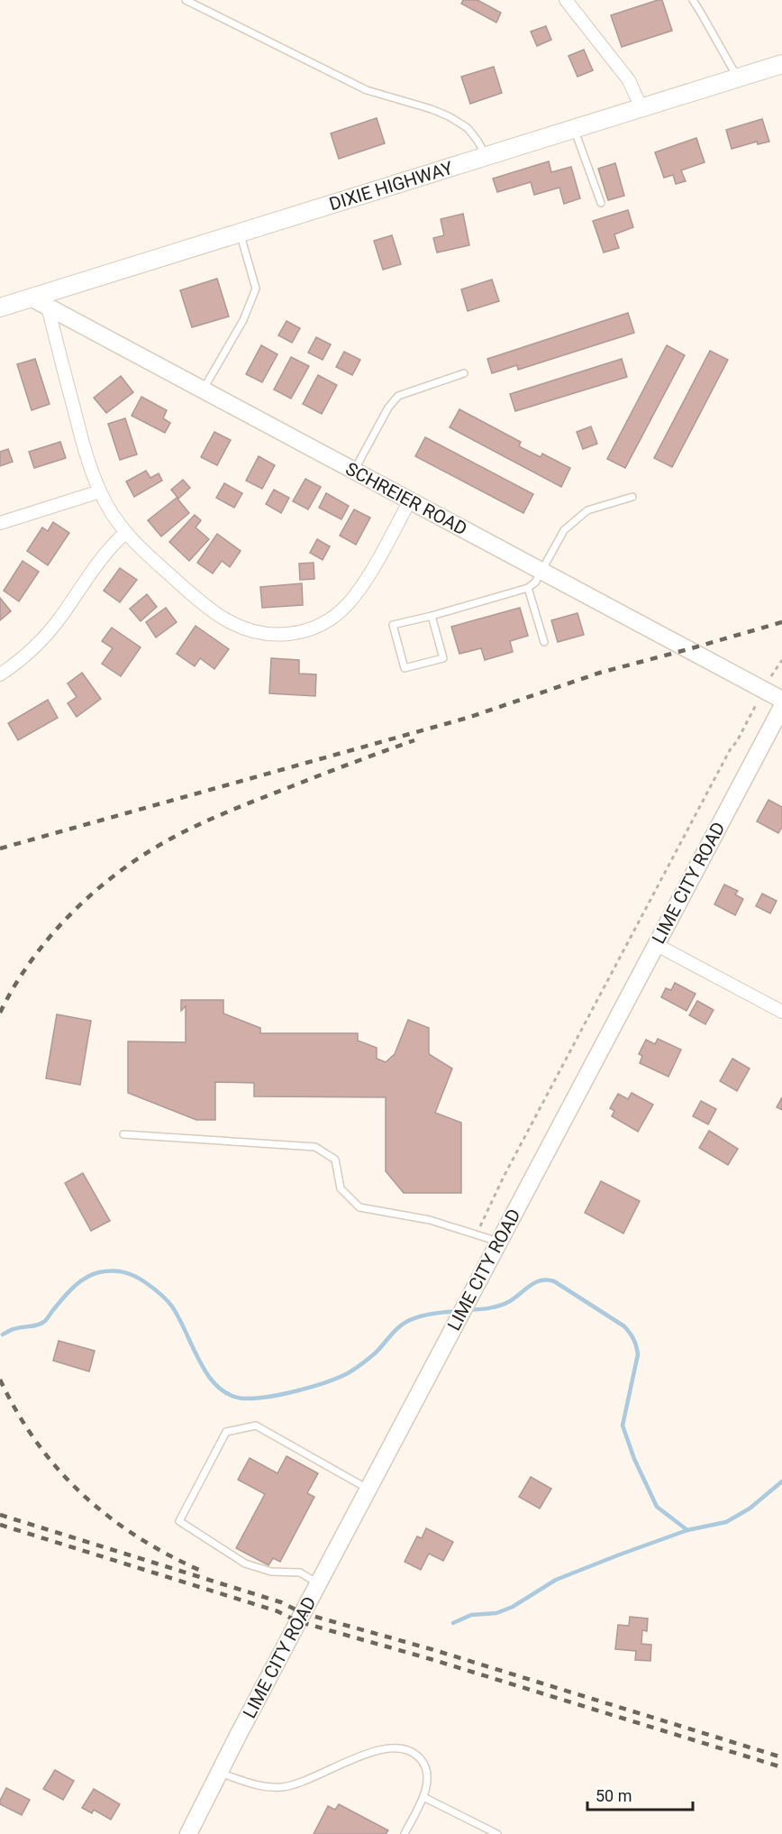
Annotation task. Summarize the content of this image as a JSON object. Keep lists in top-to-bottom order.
{
  "streets": {
    "main road": ["DIXIE HIGHWAY"],
    "street": ["SCHREIER ROAD", "LIME CITY ROAD"]
  },
  "crossings": [
    ["DIXIE HIGHWAY", "SCHREIER ROAD"]
  ],
  "scale_bar": "50 m"
}
